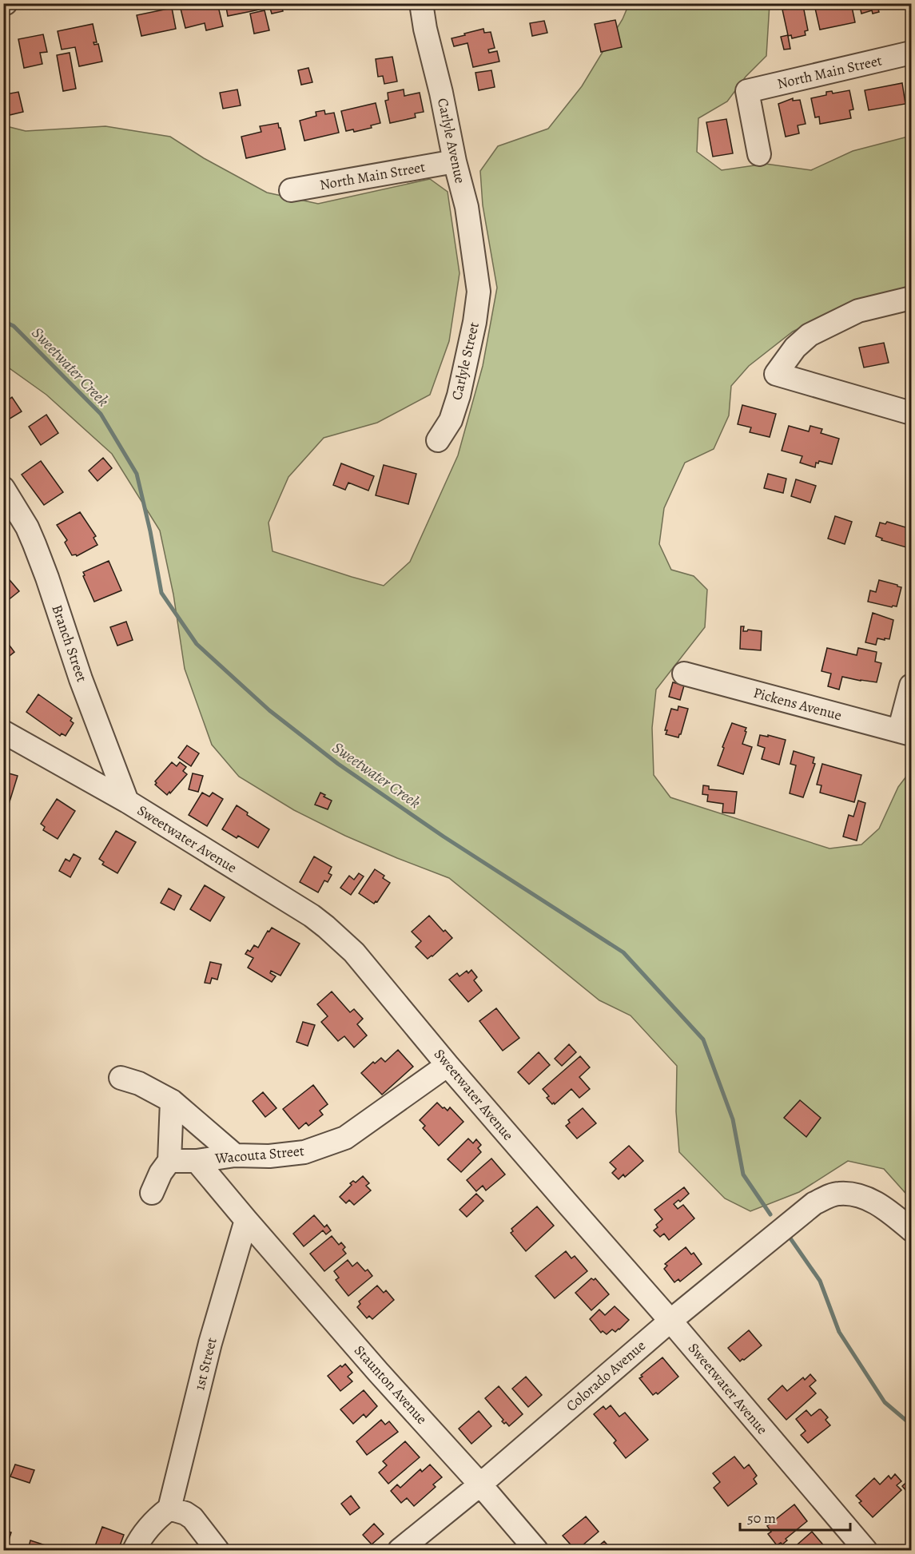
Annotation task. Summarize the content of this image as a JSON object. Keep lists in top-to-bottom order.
{
  "streets": {
    "street": [
      "North Main Street",
      "Carlyle Avenue",
      "Carlyle Street",
      "Branch Street",
      "Pickens Avenue",
      "Sweetwater Avenue",
      "Wacouta Street",
      "1st Street",
      "Colorado Avenue",
      "Staunton Avenue"
    ]
  },
  "crossings": [
    ["North Main Street", "Carlyle Avenue"],
    ["Carlyle Avenue", "Carlyle Street"],
    ["Branch Street", "Sweetwater Avenue"],
    ["Sweetwater Avenue", "Wacouta Street"],
    ["Sweetwater Avenue", "Colorado Avenue"],
    ["Wacouta Street", "Staunton Avenue"],
    ["1st Street", "Staunton Avenue"],
    ["Colorado Avenue", "Staunton Avenue"]
  ],
  "water": ["Sweetwater Creek"],
  "scale_bar": "50 m"
}
